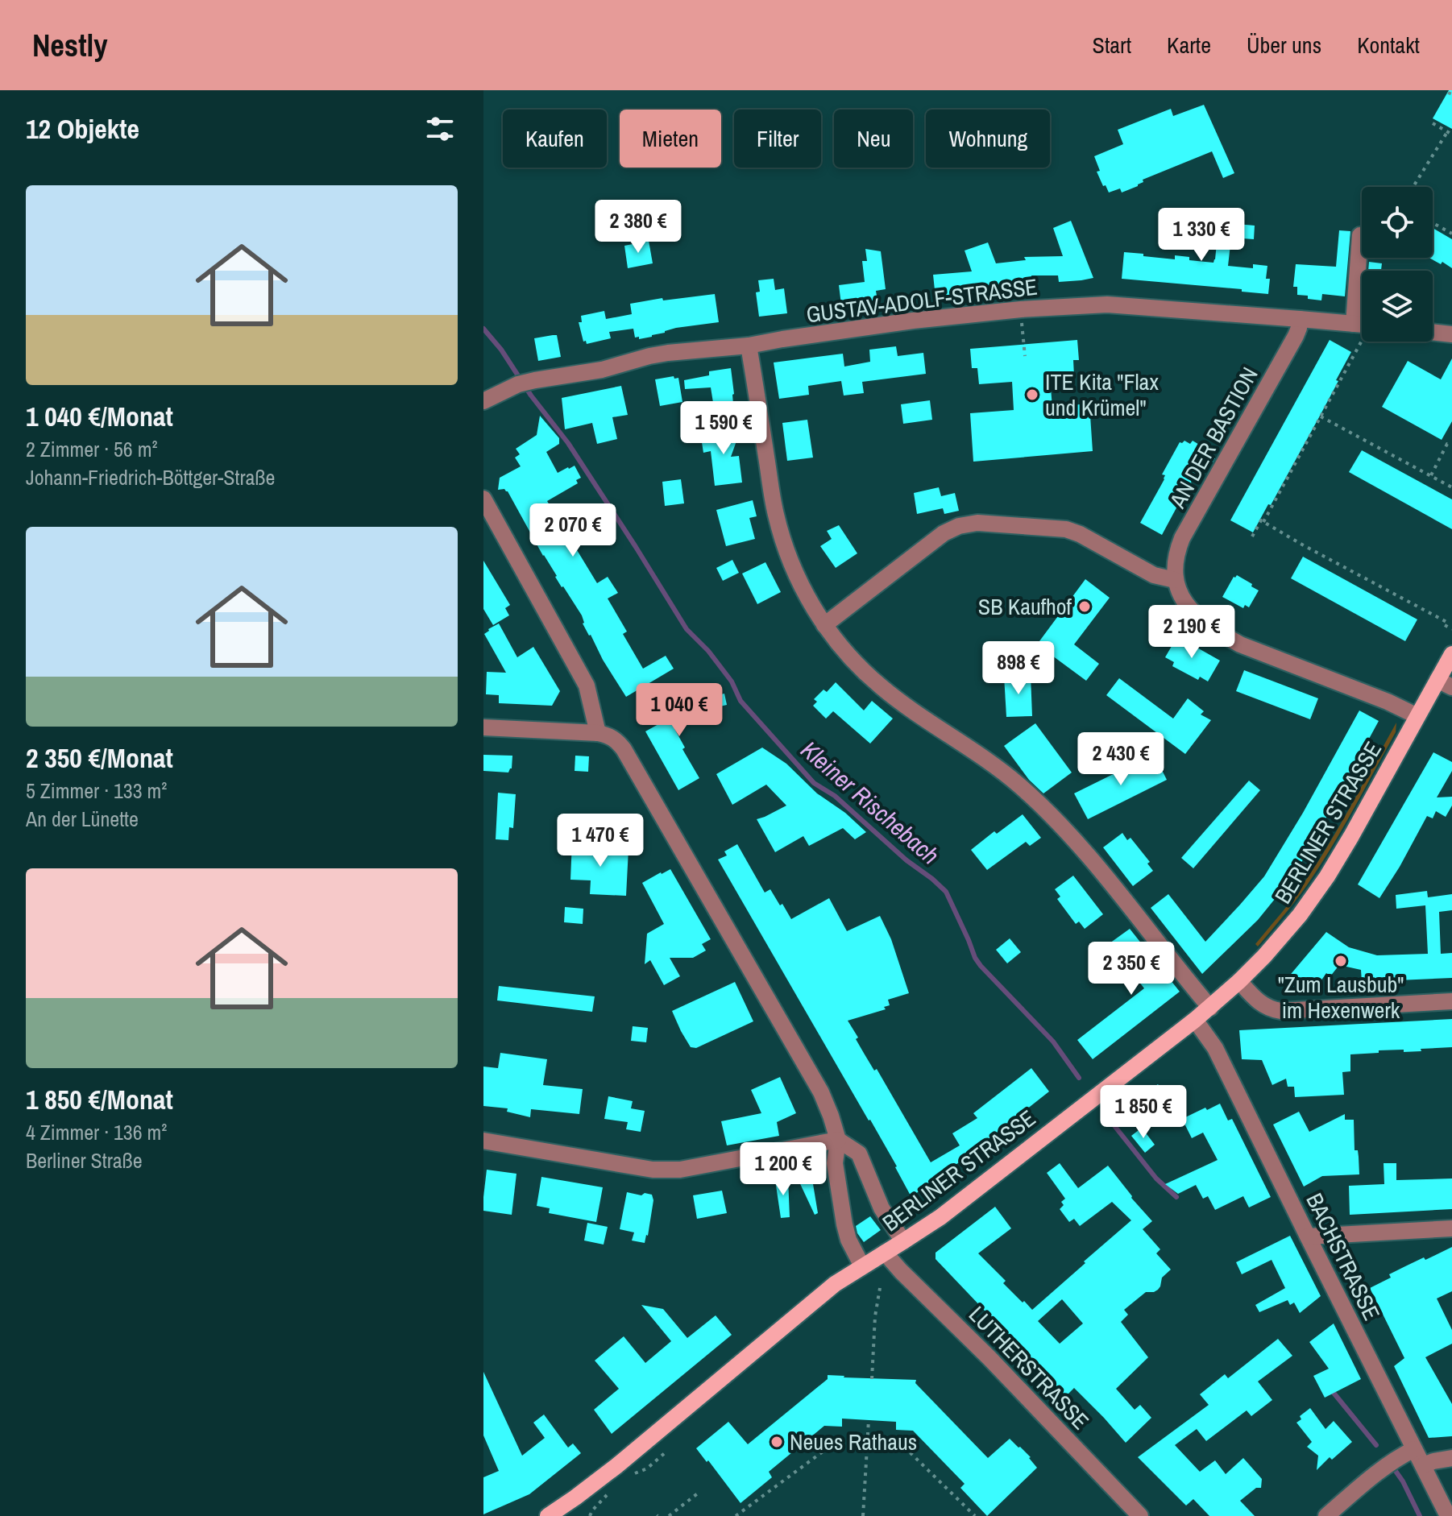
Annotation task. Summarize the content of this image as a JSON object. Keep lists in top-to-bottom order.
{
  "streets": {
    "main road": ["BERLINER STRASSE"],
    "street": [
      "GUSTAV-ADOLF-STRASSE",
      "AN DER BASTION",
      "BACHSTRASSE",
      "LUTHERSTRASSE"
    ]
  },
  "crossings": [
    ["GUSTAV-ADOLF-STRASSE", "AN DER BASTION"],
    ["BERLINER STRASSE", "BACHSTRASSE"],
    ["BERLINER STRASSE", "LUTHERSTRASSE"]
  ],
  "water": ["Kleiner Rischebach"],
  "places": [
    "ITE Kita \"Flax und Krümel\"",
    "SB Kaufhof",
    "\"Zum Lausbub\" im Hexenwerk",
    "Neues Rathaus"
  ],
  "page": {
    "header": "Nestly",
    "nav": [
      "Start",
      "Karte",
      "Über uns",
      "Kontakt"
    ],
    "heading": "12 Objekte",
    "chip": [
      "Kaufen",
      "Mieten",
      "Filter",
      "Neu",
      "Wohnung"
    ],
    "list": [
      {
        "name": "1 040 €/Monat",
        "note": "2 Zimmer · 56 m² · Johann-Friedrich-Böttger-Straße"
      },
      {
        "name": "2 350 €/Monat",
        "note": "5 Zimmer · 133 m² · An der Lünette"
      },
      {
        "name": "1 850 €/Monat",
        "note": "4 Zimmer · 136 m² · Berliner Straße"
      }
    ],
    "price": [
      "2 380 €",
      "1 330 €",
      "1 590 €",
      "2 070 €",
      "2 190 €",
      "898 €",
      "1 040 €",
      "2 430 €",
      "1 470 €",
      "2 350 €",
      "1 850 €",
      "1 200 €"
    ]
  }
}
